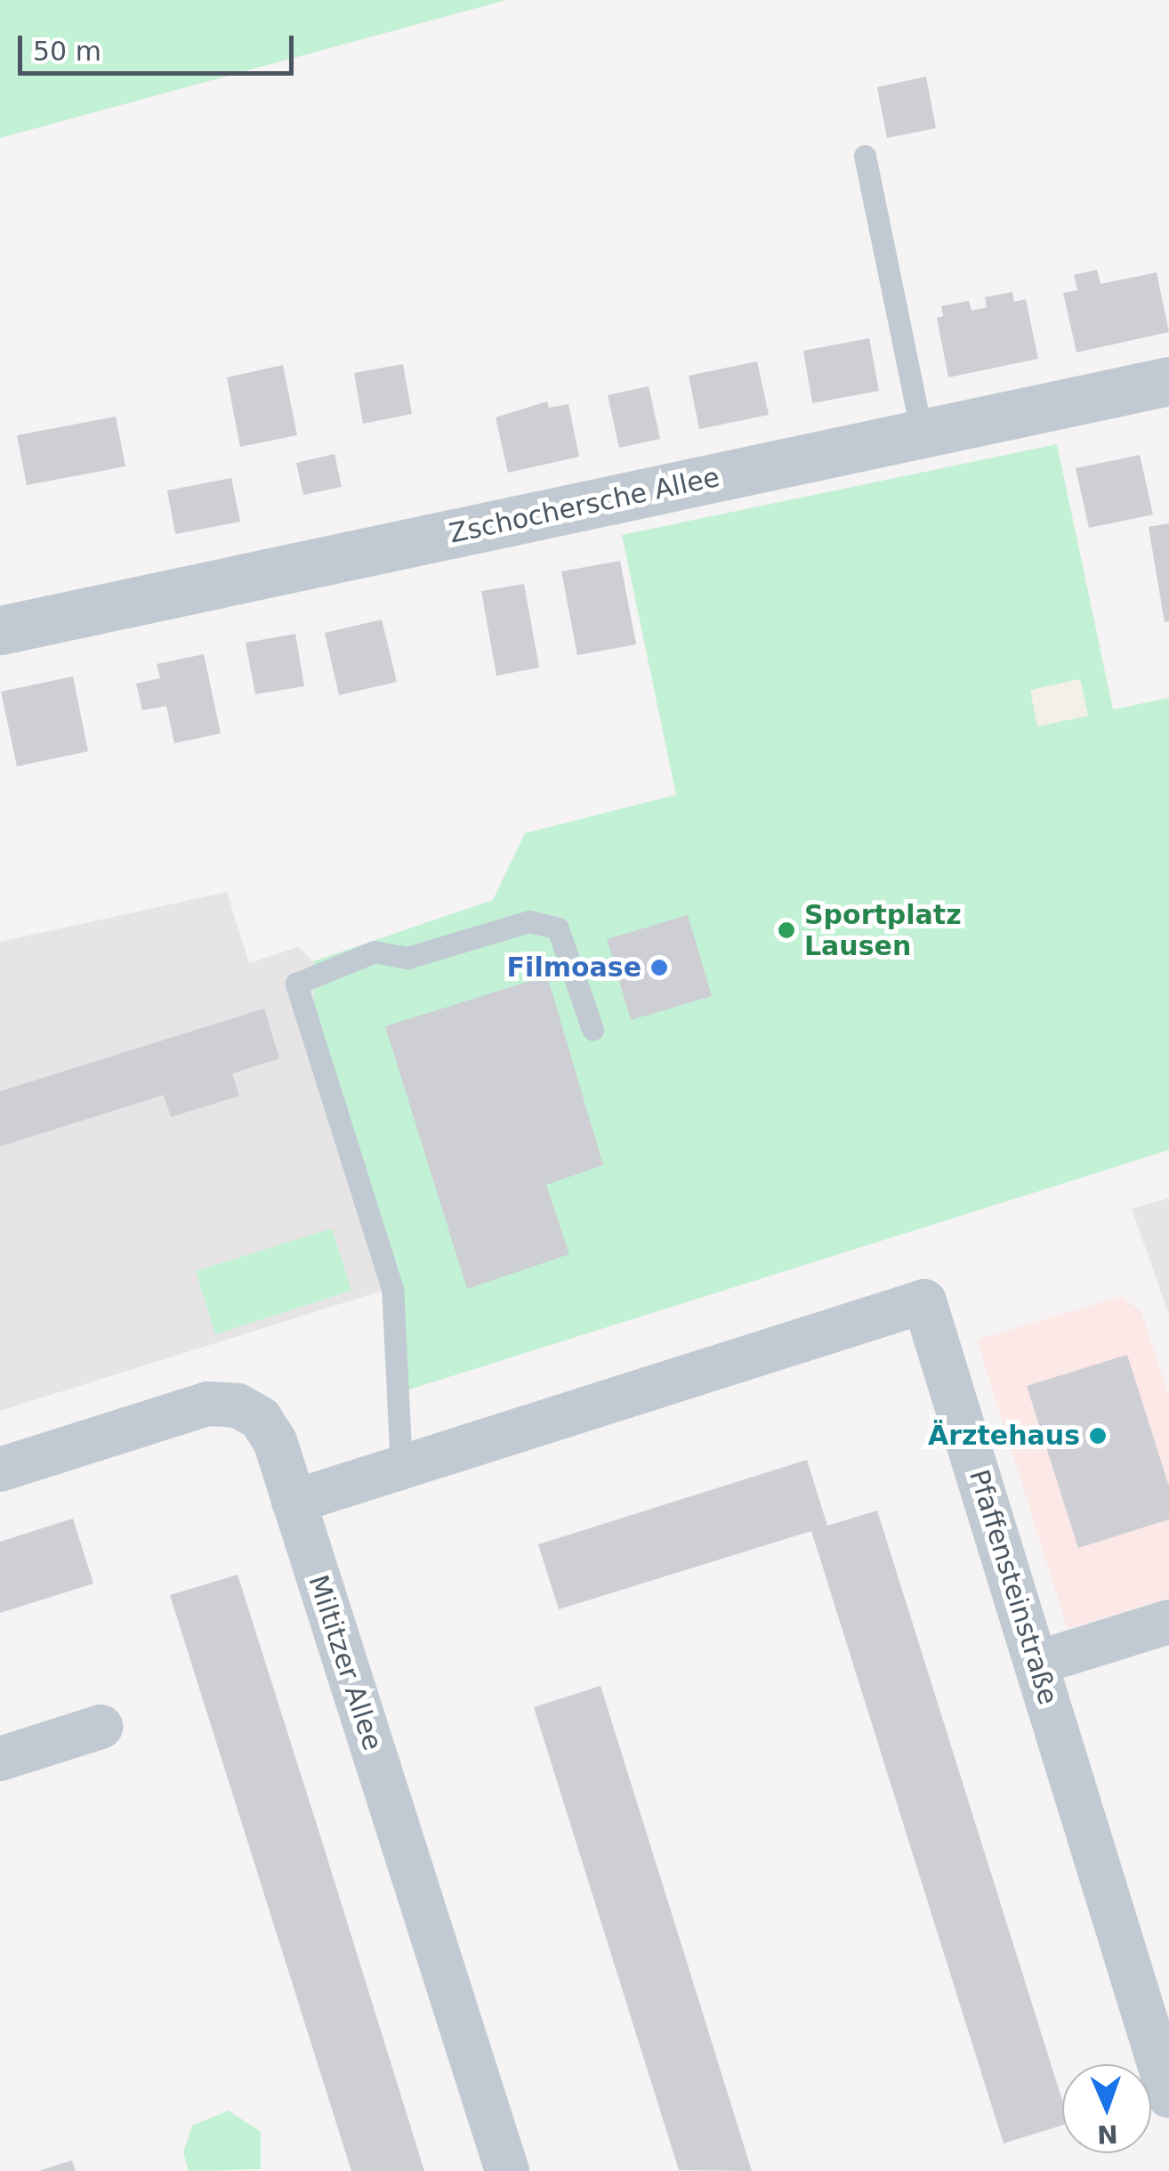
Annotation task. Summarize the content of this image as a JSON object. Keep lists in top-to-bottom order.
{
  "streets": {
    "street": ["Zschochersche Allee", "Pfaffensteinstraße", "Miltitzer Allee"]
  },
  "crossings": [
    ["Pfaffensteinstraße", "Miltitzer Allee"]
  ],
  "places": ["Sportplatz Lausen", "Filmoase", "Ärztehaus"],
  "scale_bar": "50 m",
  "north": "bottom"
}
